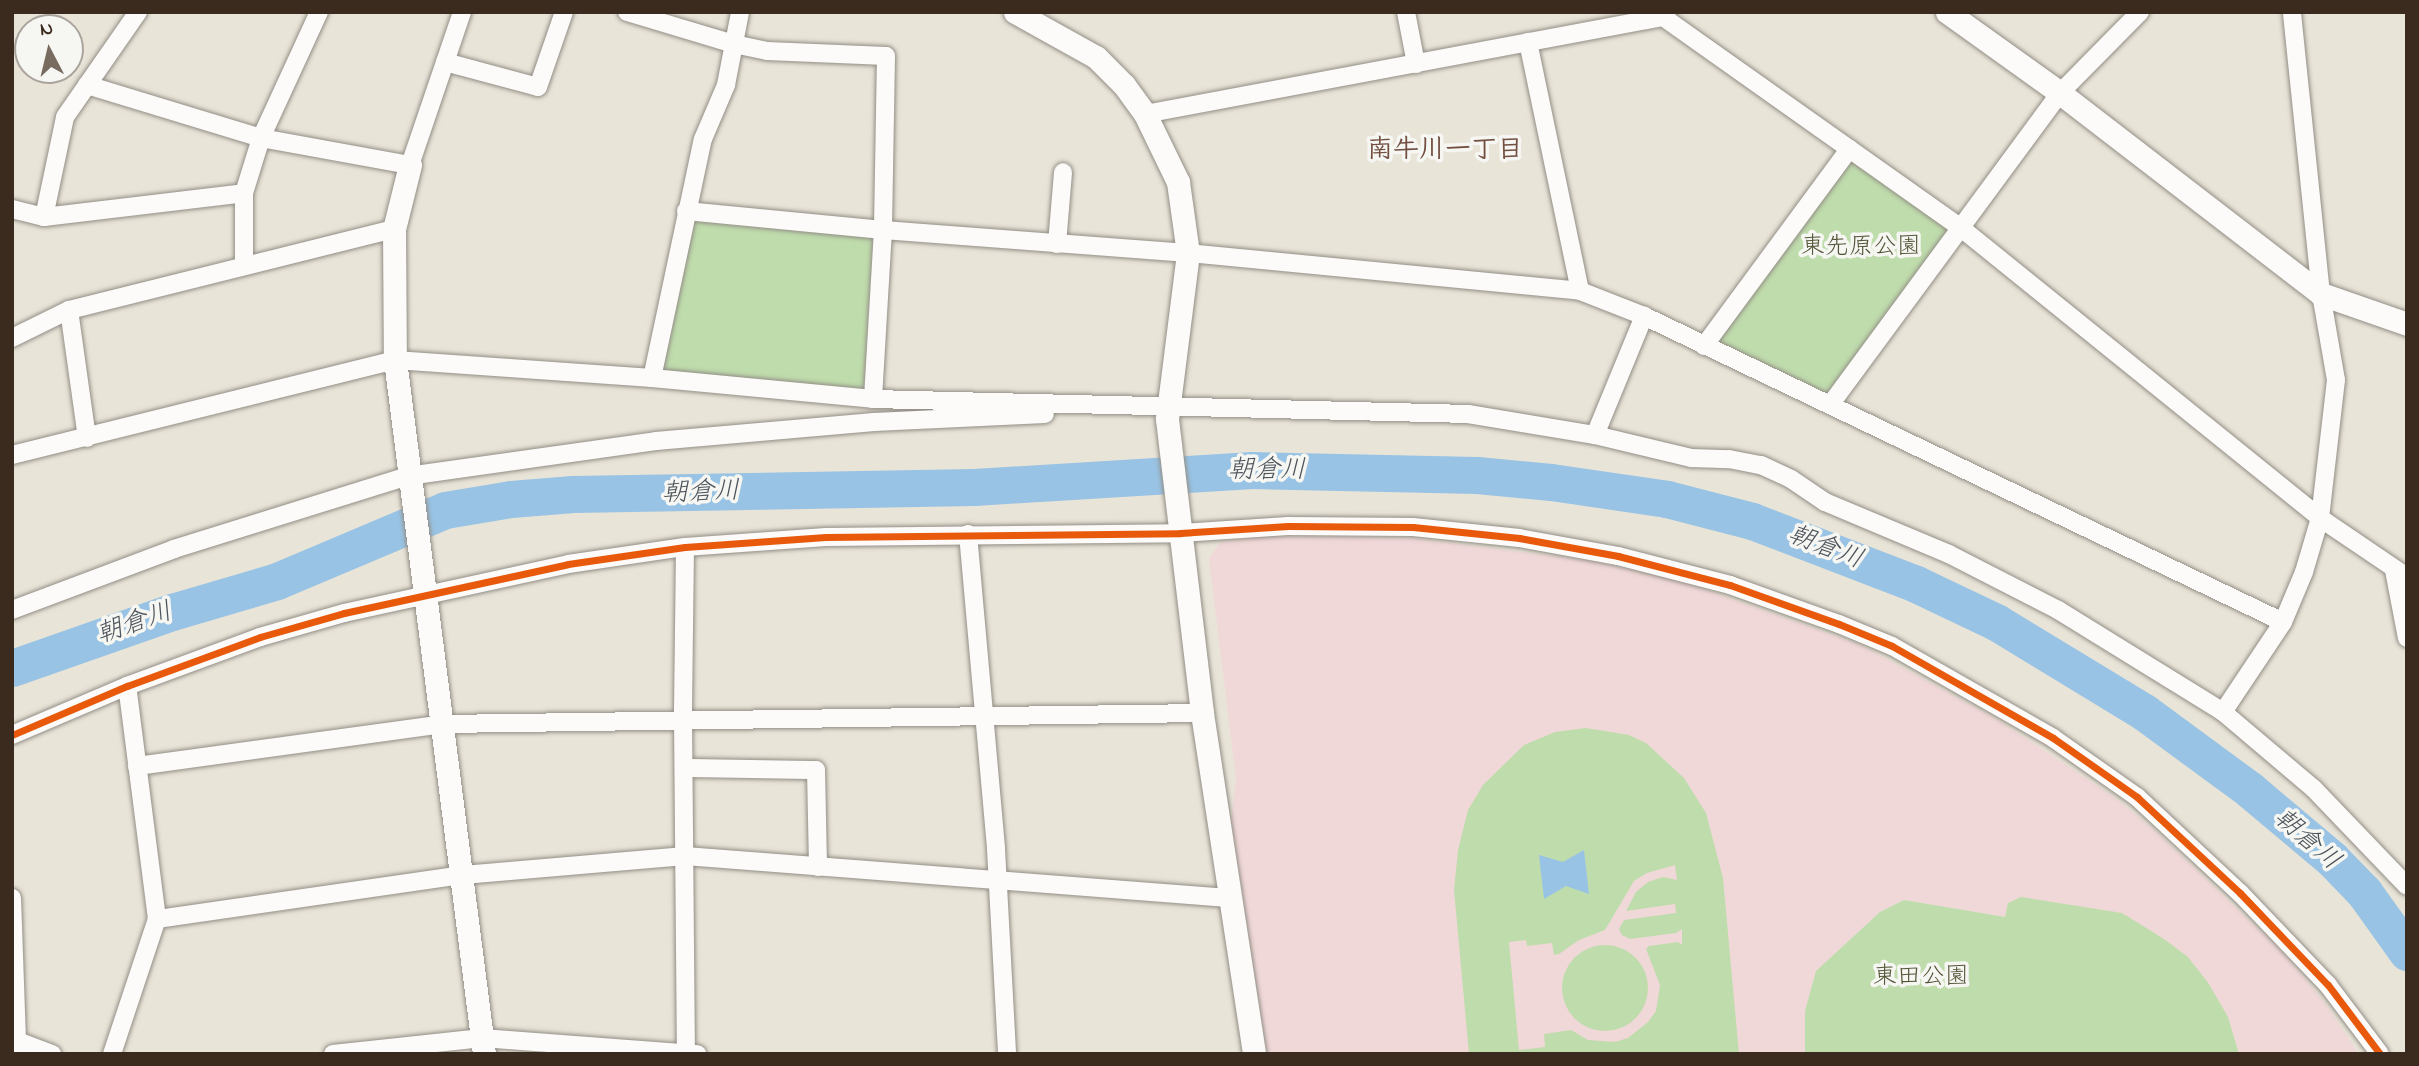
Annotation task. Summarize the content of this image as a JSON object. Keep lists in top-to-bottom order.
{
  "districts": ["南牛川一丁目"],
  "water": ["朝倉川"],
  "parks": ["東先原公園", "東田公園"],
  "north": "top"
}
